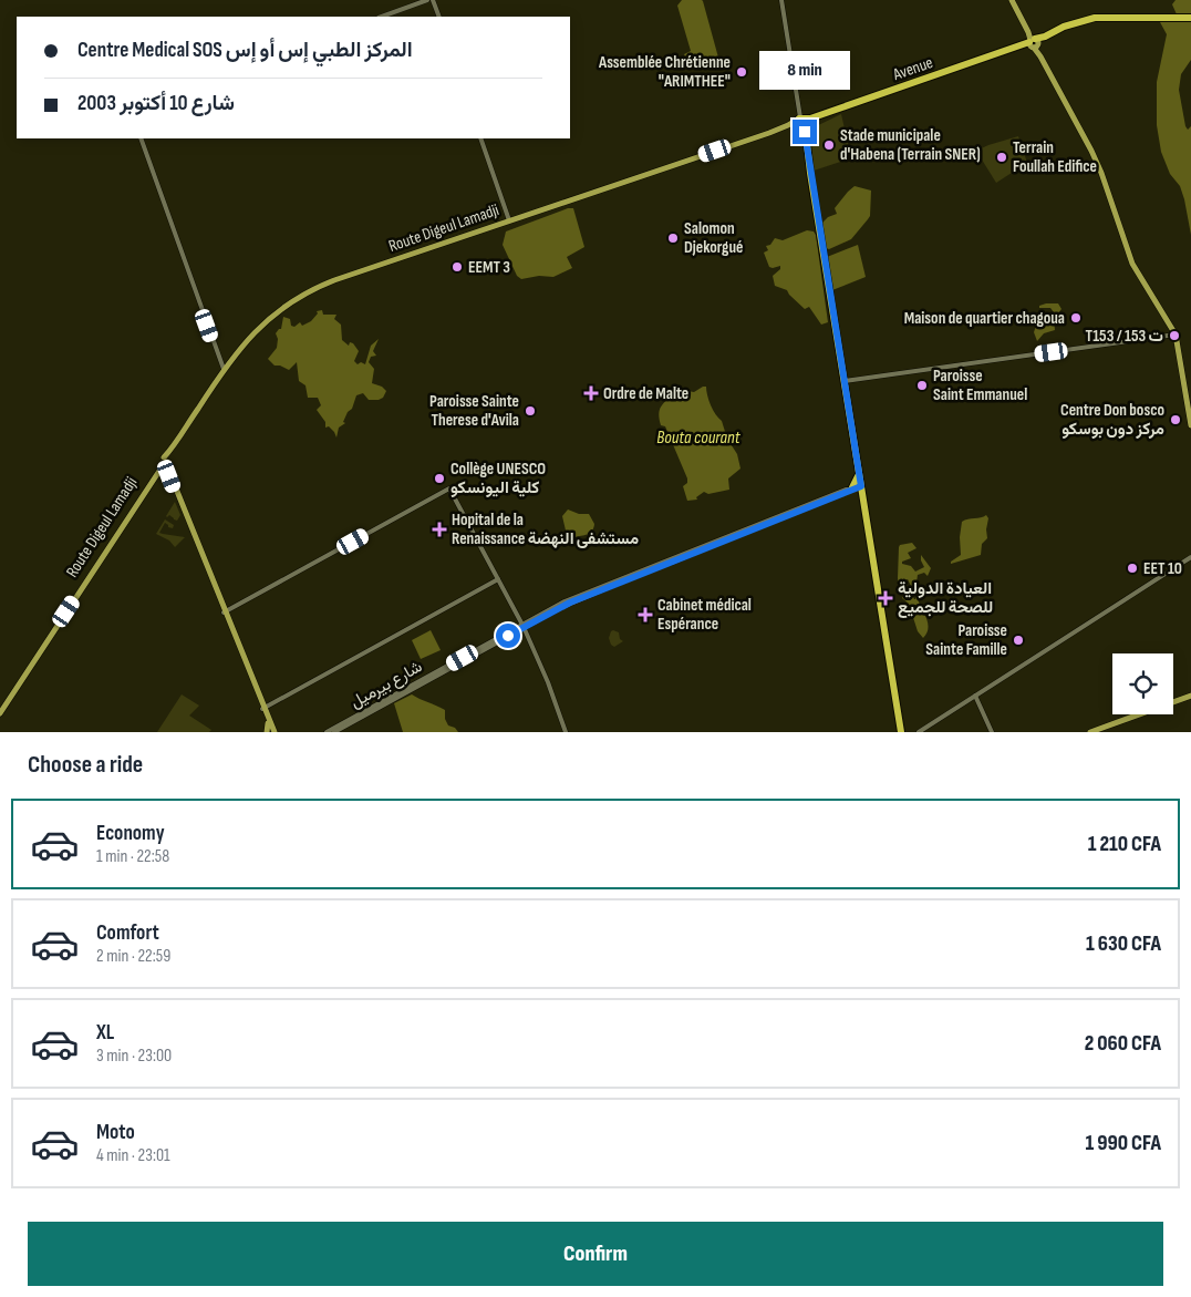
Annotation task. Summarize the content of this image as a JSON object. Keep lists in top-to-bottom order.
{
  "streets": {
    "main road": ["Route Digeul Lamadji"],
    "street": ["شارع بيرميل"]
  },
  "water": ["Bouta courant"],
  "places": {
    "other": [
      "Assemblée Chrétienne \"ARIMTHEE\"",
      "Stade municipale d'Habena (Terrain SNER)",
      "Terrain Foullah Edifice",
      "Salomon Djekorgué",
      "EEMT 3",
      "Maison de quartier chagoua",
      "T153 / ت 153",
      "Paroisse Saint Emmanuel",
      "Paroisse Sainte Therese d'Avila",
      "Centre Don bosco مركز دون بوسكو",
      "Collège UNESCO كلية اليونسكو",
      "EET 10",
      "Paroisse Sainte Famille"
    ],
    "health": [
      "Ordre de Malte",
      "Hopital de la Renaissance مستشفى النهضة",
      "العيادة الدولية للصحة للجميع",
      "Cabinet médical Espérance"
    ]
  },
  "page": {
    "banner": ["Centre Medical SOS المركز الطبي إس أو إس", "شارع 10 أكتوبر 2003"],
    "bubble": "8 min",
    "heading": "Choose a ride",
    "list": [
      {
        "name": "Economy",
        "note": "1 min · 22:58",
        "value": "1 210 CFA"
      },
      {
        "name": "Comfort",
        "note": "2 min · 22:59",
        "value": "1 630 CFA"
      },
      {
        "name": "XL",
        "note": "3 min · 23:00",
        "value": "2 060 CFA"
      },
      {
        "name": "Moto",
        "note": "4 min · 23:01",
        "value": "1 990 CFA"
      }
    ],
    "buttons": "Confirm"
  }
}
